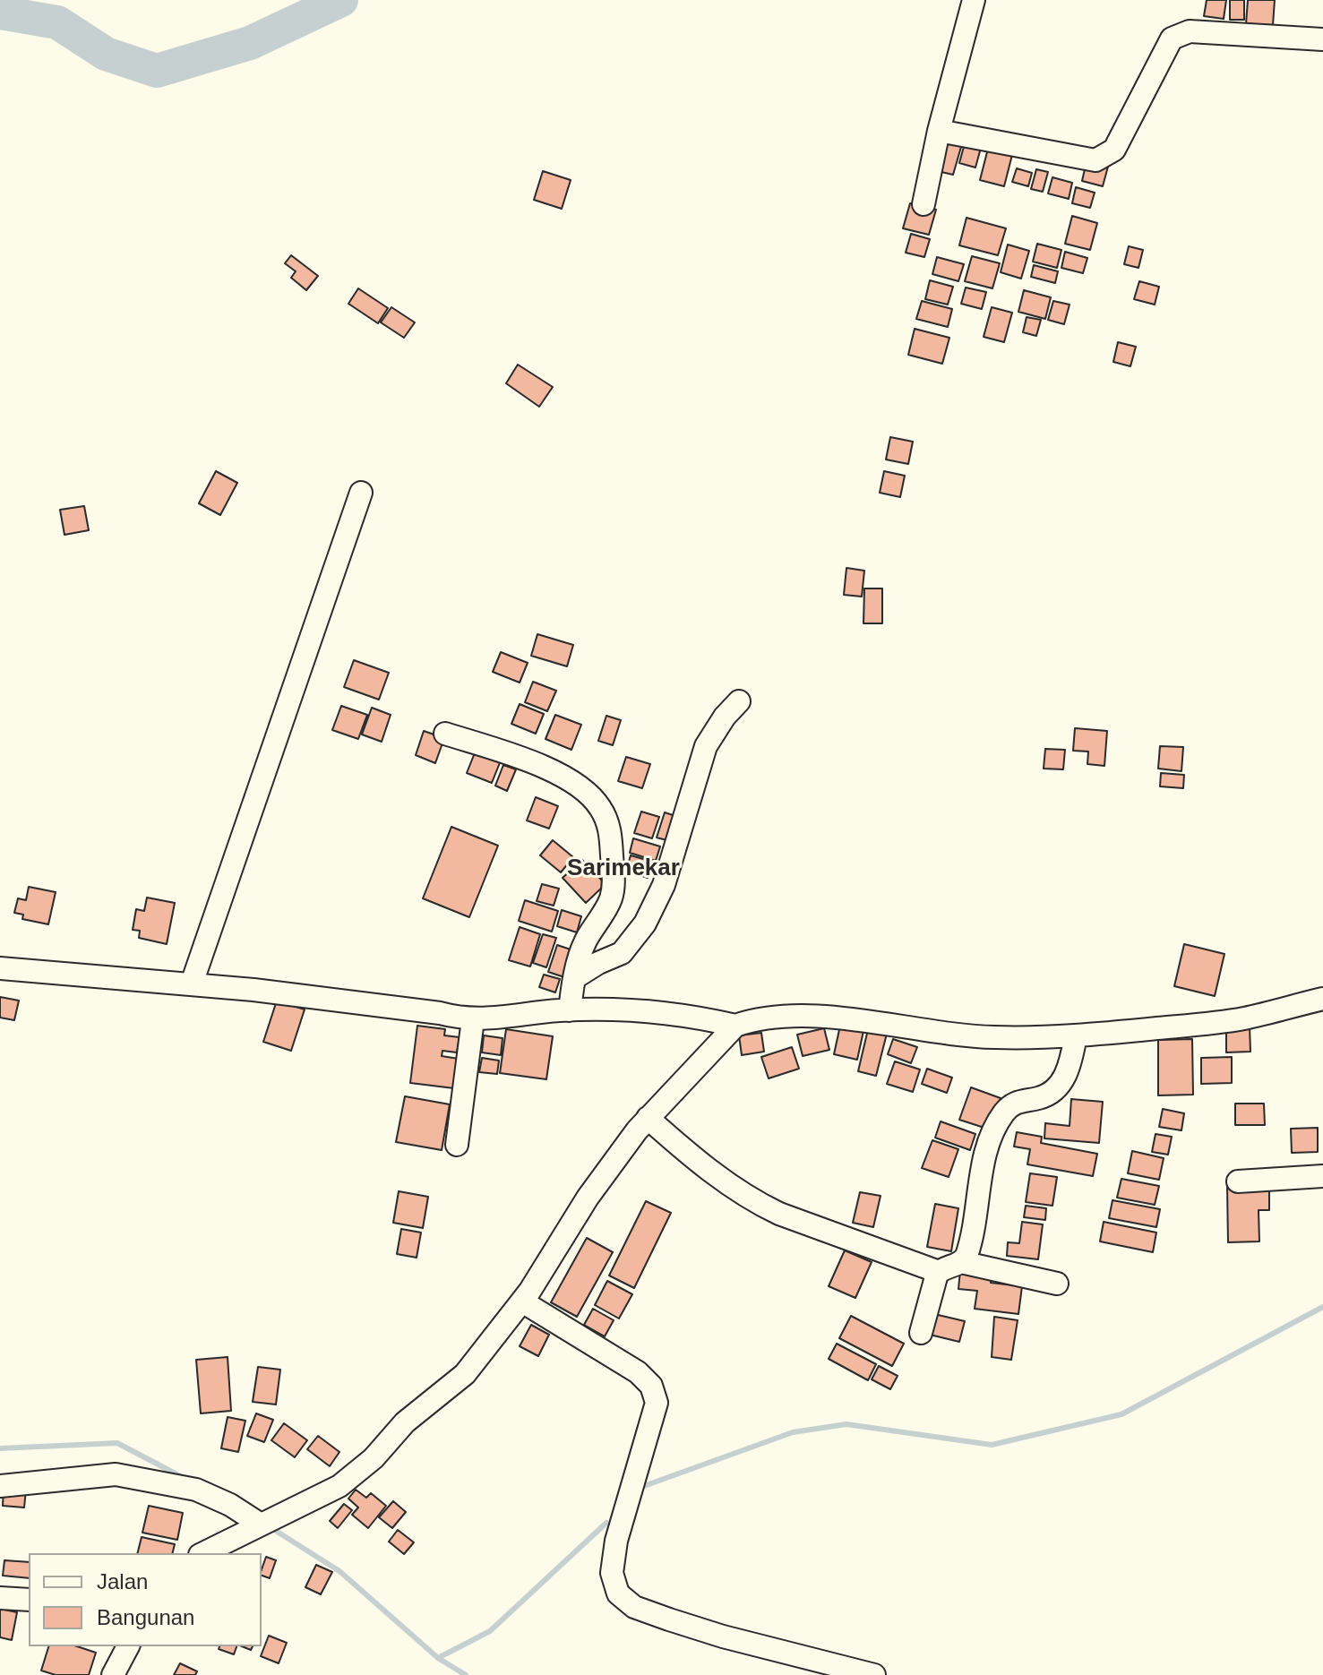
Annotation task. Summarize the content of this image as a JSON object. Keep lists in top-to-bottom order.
{
  "districts": ["Sarimekar"],
  "legend": ["Jalan", "Bangunan"]
}
